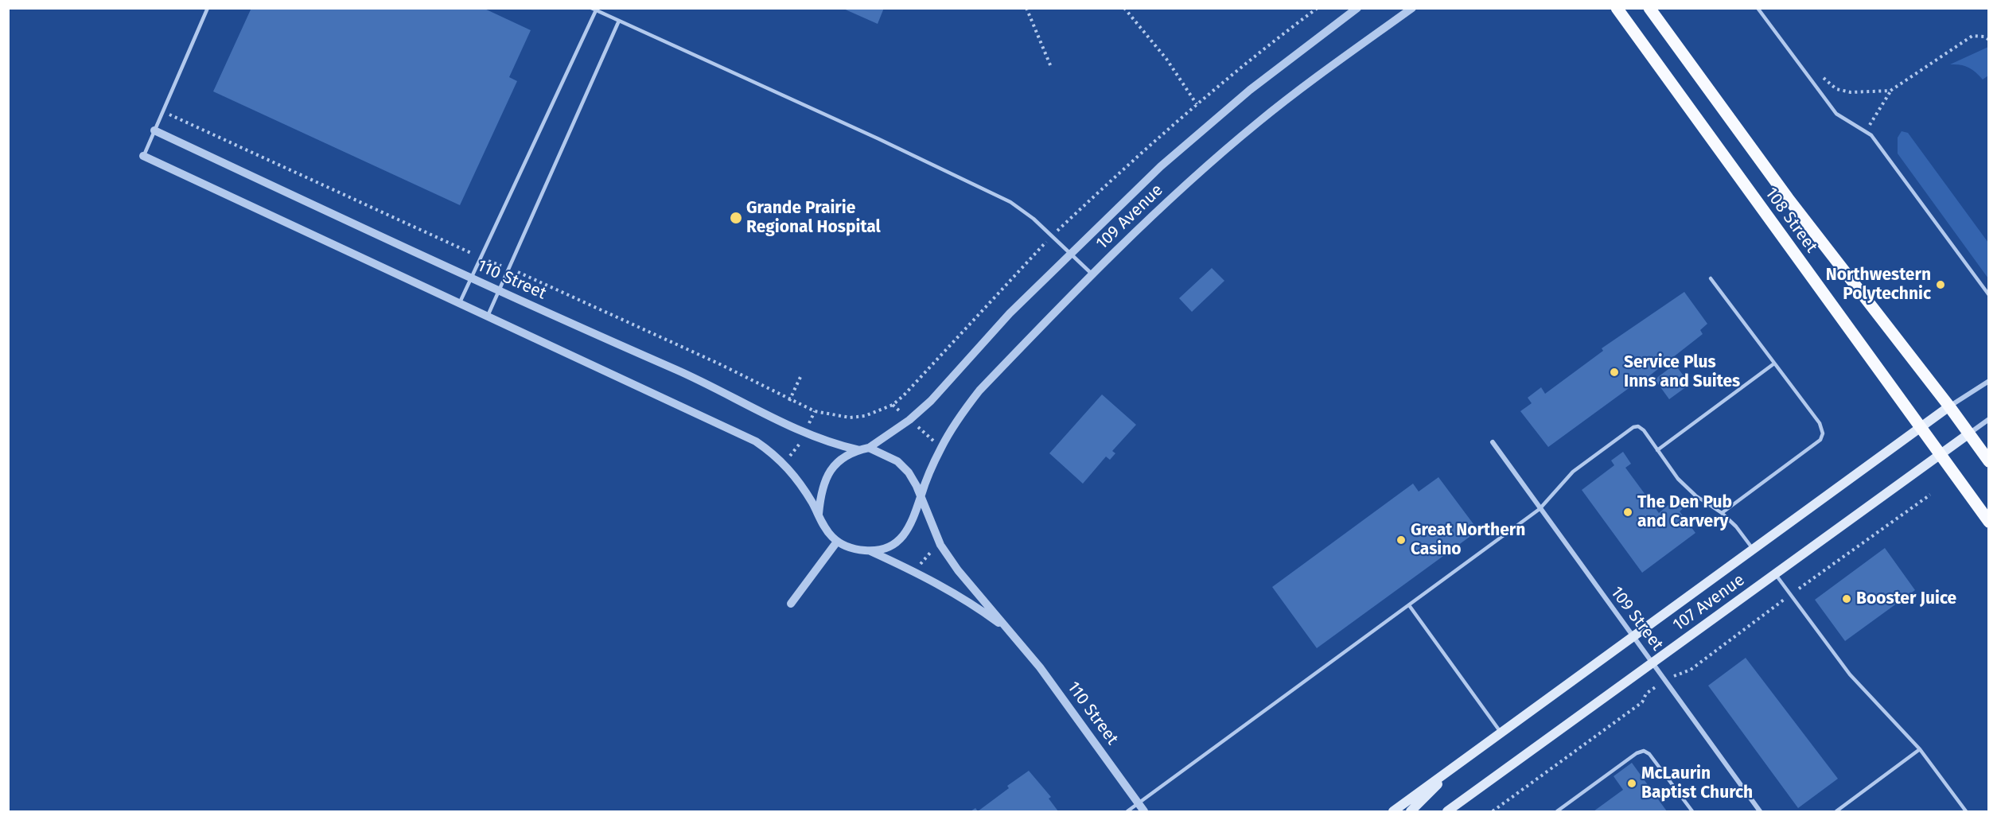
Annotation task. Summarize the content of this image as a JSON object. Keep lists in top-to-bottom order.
{
  "streets": {
    "main road": ["108 Street", "107 Avenue"],
    "street": ["109 Avenue", "110 Street", "109 Street"]
  },
  "crossings": [
    ["109 Avenue", "110 Street"],
    ["108 Street", "107 Avenue"],
    ["107 Avenue", "109 Street"]
  ],
  "places": [
    "Grande Prairie Regional Hospital",
    "Northwestern Polytechnic",
    "Service Plus Inns and Suites",
    "The Den Pub and Carvery",
    "Great Northern Casino",
    "Booster Juice",
    "McLaurin Baptist Church"
  ]
}
